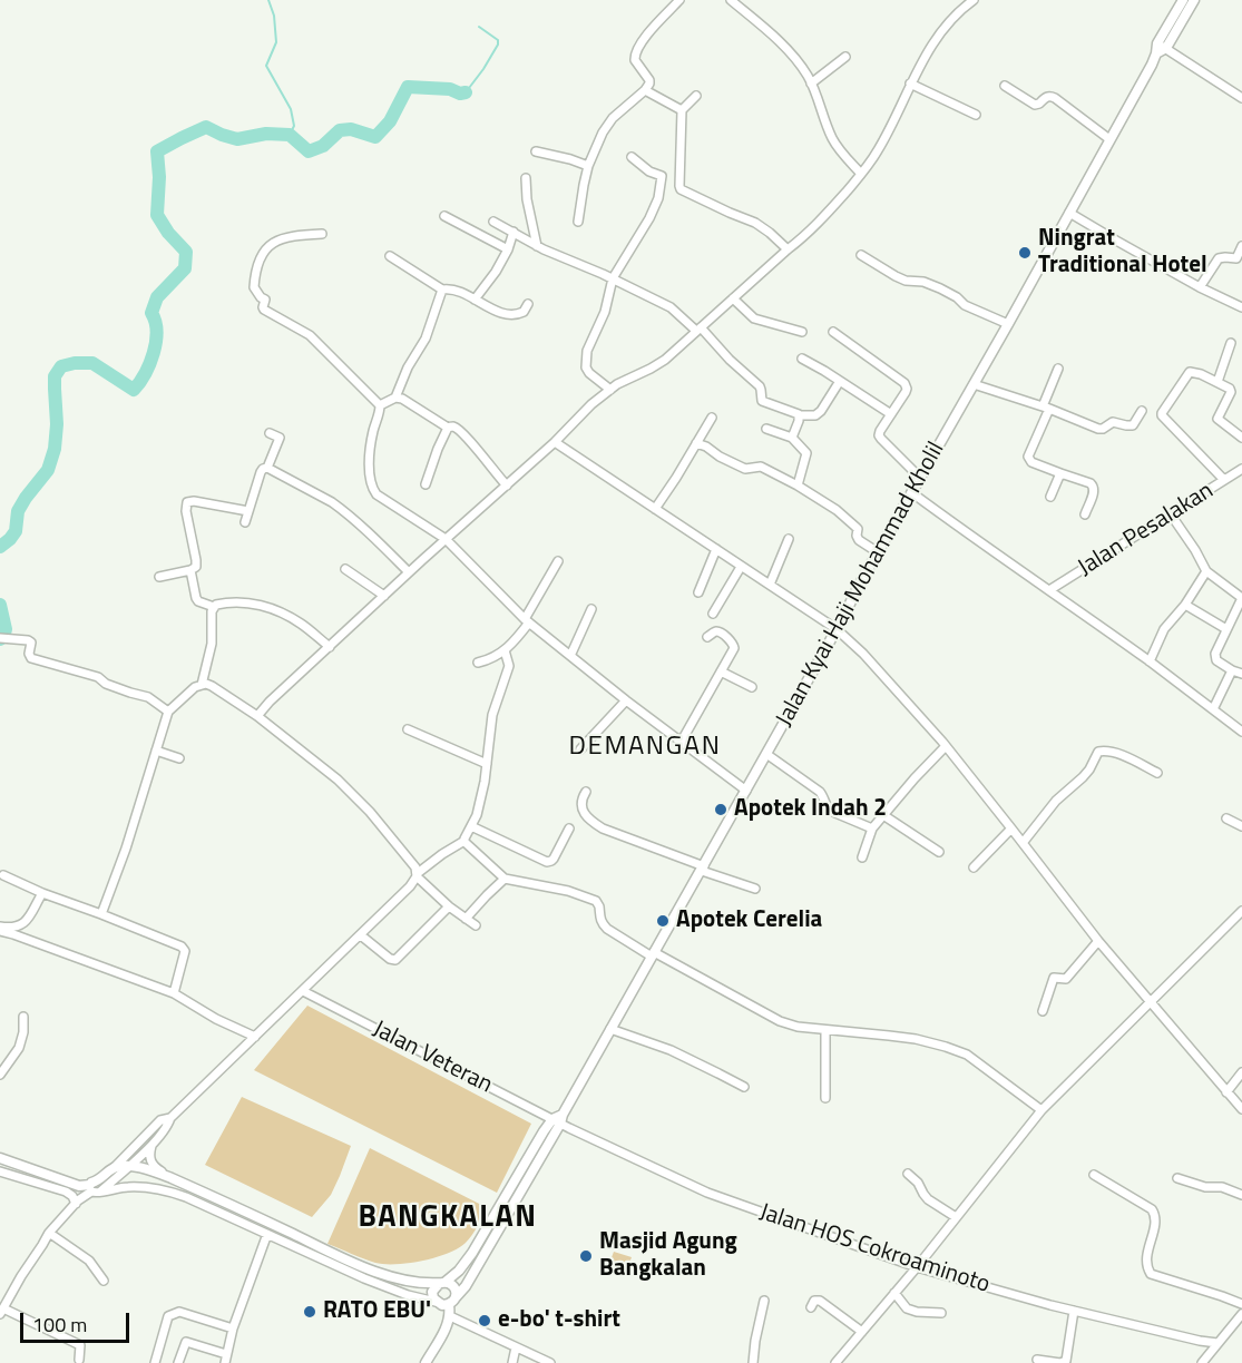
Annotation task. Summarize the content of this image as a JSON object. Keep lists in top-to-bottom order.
{
  "streets": {
    "main road": ["Jalan Kyai Haji Mohammad Kholil"],
    "street": ["Jalan Pesalakan", "Jalan Veteran", "Jalan HOS Cokroaminoto"]
  },
  "crossings": [
    ["Jalan Kyai Haji Mohammad Kholil", "Jalan Veteran"],
    ["Jalan Kyai Haji Mohammad Kholil", "Jalan HOS Cokroaminoto"],
    ["Jalan Veteran", "Jalan HOS Cokroaminoto"]
  ],
  "districts": ["DEMANGAN", "BANGKALAN"],
  "places": [
    "Ningrat Traditional Hotel",
    "Apotek Indah 2",
    "Apotek Cerelia",
    "Masjid Agung Bangkalan",
    "RATO EBU'",
    "e-bo' t-shirt"
  ],
  "scale_bar": "100 m"
}
